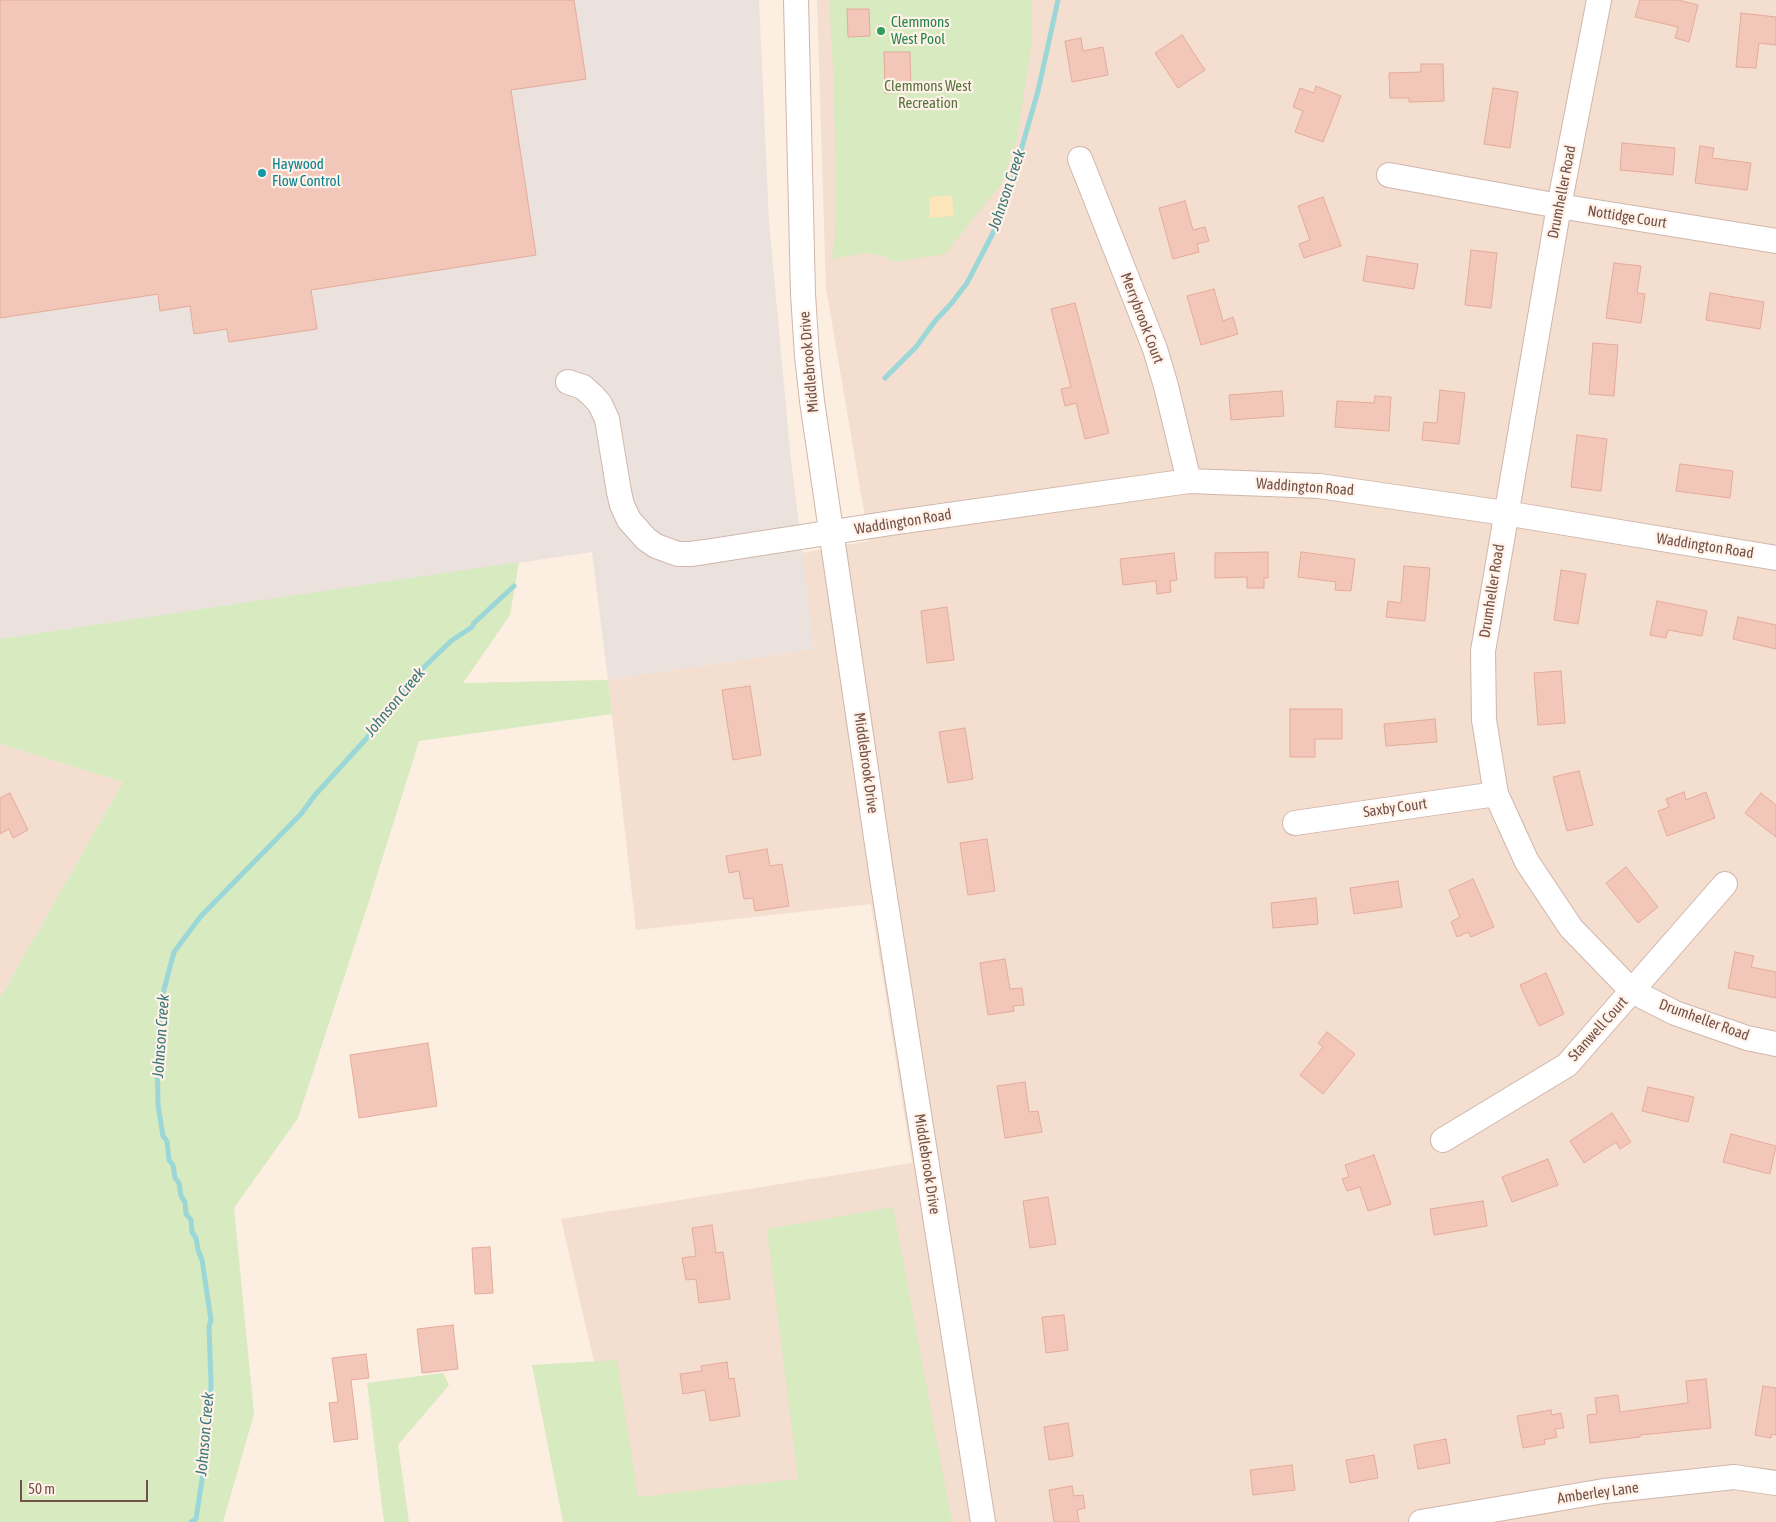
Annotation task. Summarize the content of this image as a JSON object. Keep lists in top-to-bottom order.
{
  "streets": {
    "street": [
      "Drumheller Road",
      "Nottidge Court",
      "Merrybrook Court",
      "Middlebrook Drive",
      "Waddington Road",
      "Saxby Court",
      "Stanwell Court",
      "Amberley Lane"
    ]
  },
  "crossings": [
    ["Drumheller Road", "Nottidge Court"],
    ["Drumheller Road", "Waddington Road"],
    ["Drumheller Road", "Saxby Court"],
    ["Drumheller Road", "Stanwell Court"],
    ["Merrybrook Court", "Waddington Road"],
    ["Middlebrook Drive", "Waddington Road"]
  ],
  "water": ["Johnson Creek"],
  "parks": ["Clemmons West Recreation"],
  "places": ["Clemmons West Pool", "Haywood Flow Control"],
  "scale_bar": "50 m"
}
